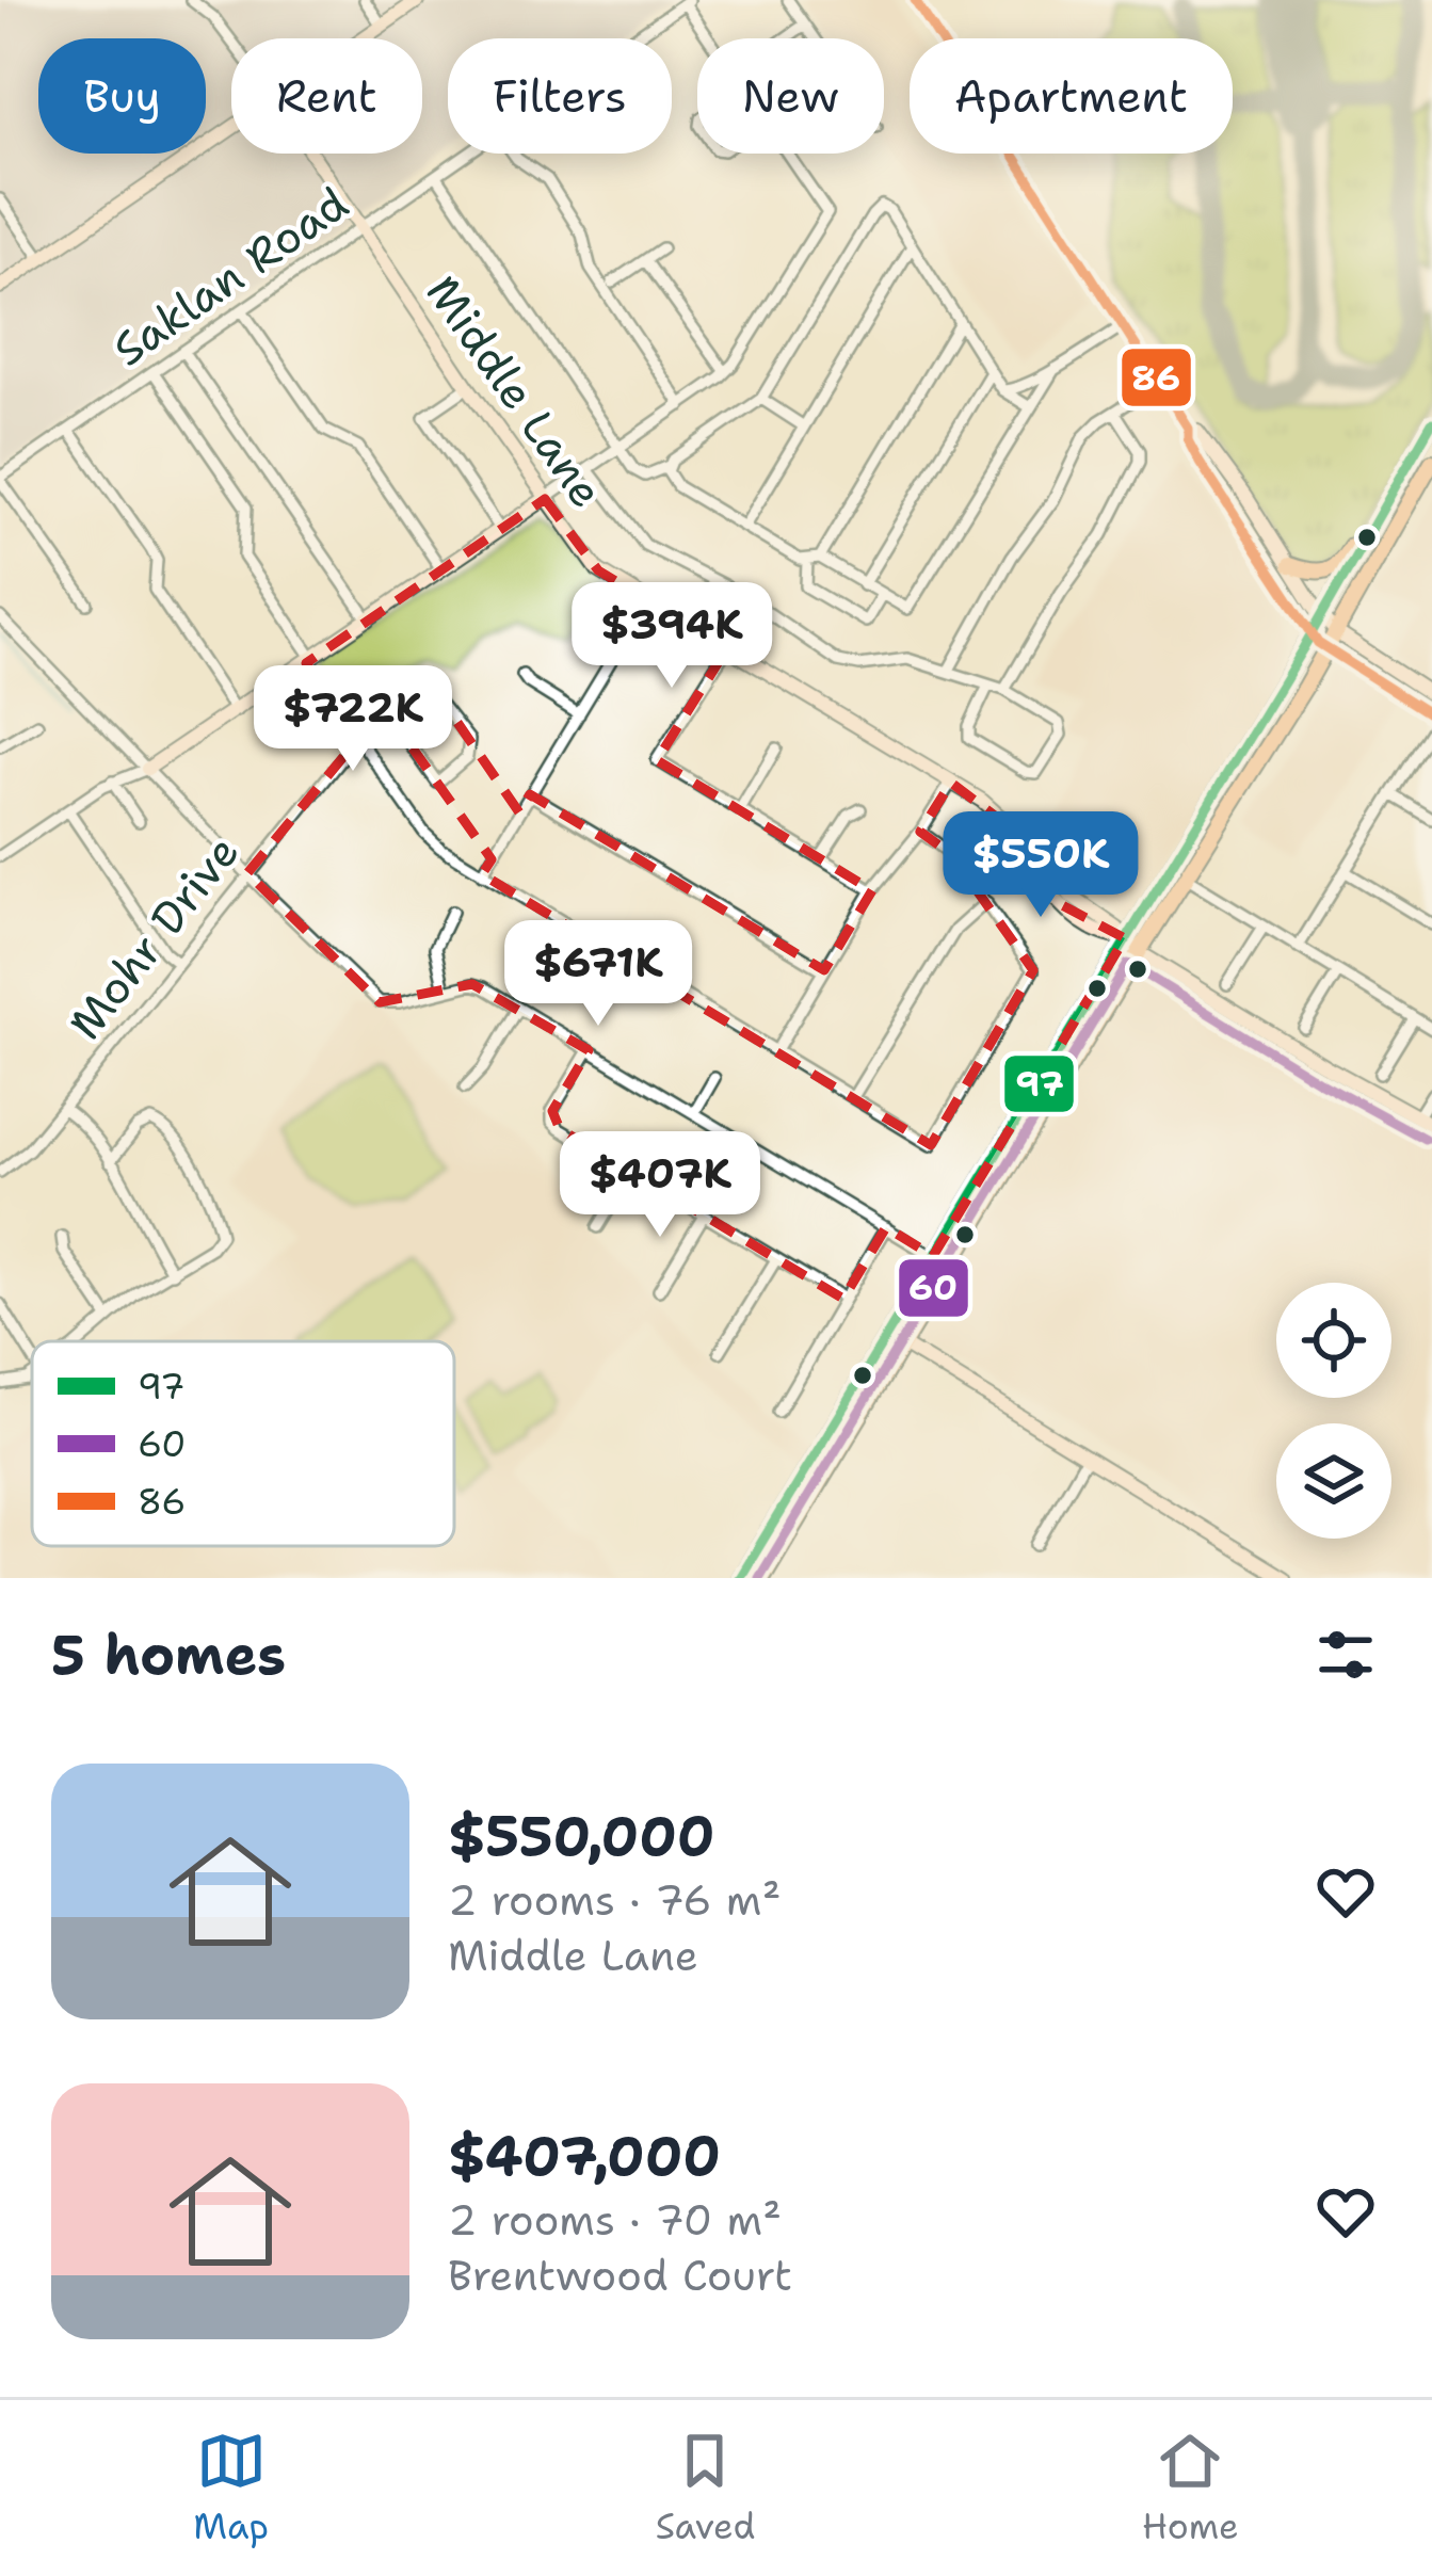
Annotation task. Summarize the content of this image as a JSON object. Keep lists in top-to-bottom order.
{
  "streets": {
    "main road": ["Middle Lane"],
    "street": ["Saklan Road", "Mohr Drive"]
  },
  "crossings": [
    ["Saklan Road", "Middle Lane"]
  ],
  "lines": ["transit line 86", "transit line 97", "transit line 60"],
  "legend": ["97", "60", "86"],
  "page": {
    "chip": [
      "Buy",
      "Rent",
      "Filters",
      "New",
      "Apartment"
    ],
    "price": [
      "$394K",
      "$722K",
      "$550K",
      "$671K",
      "$407K"
    ],
    "heading": "5 homes",
    "list": [
      {
        "name": "$550,000",
        "note": "2 rooms · 76 m² · Middle Lane"
      },
      {
        "name": "$407,000",
        "note": "2 rooms · 70 m² · Brentwood Court"
      }
    ],
    "tabs": ["Map", "Saved", "Home"]
  }
}
